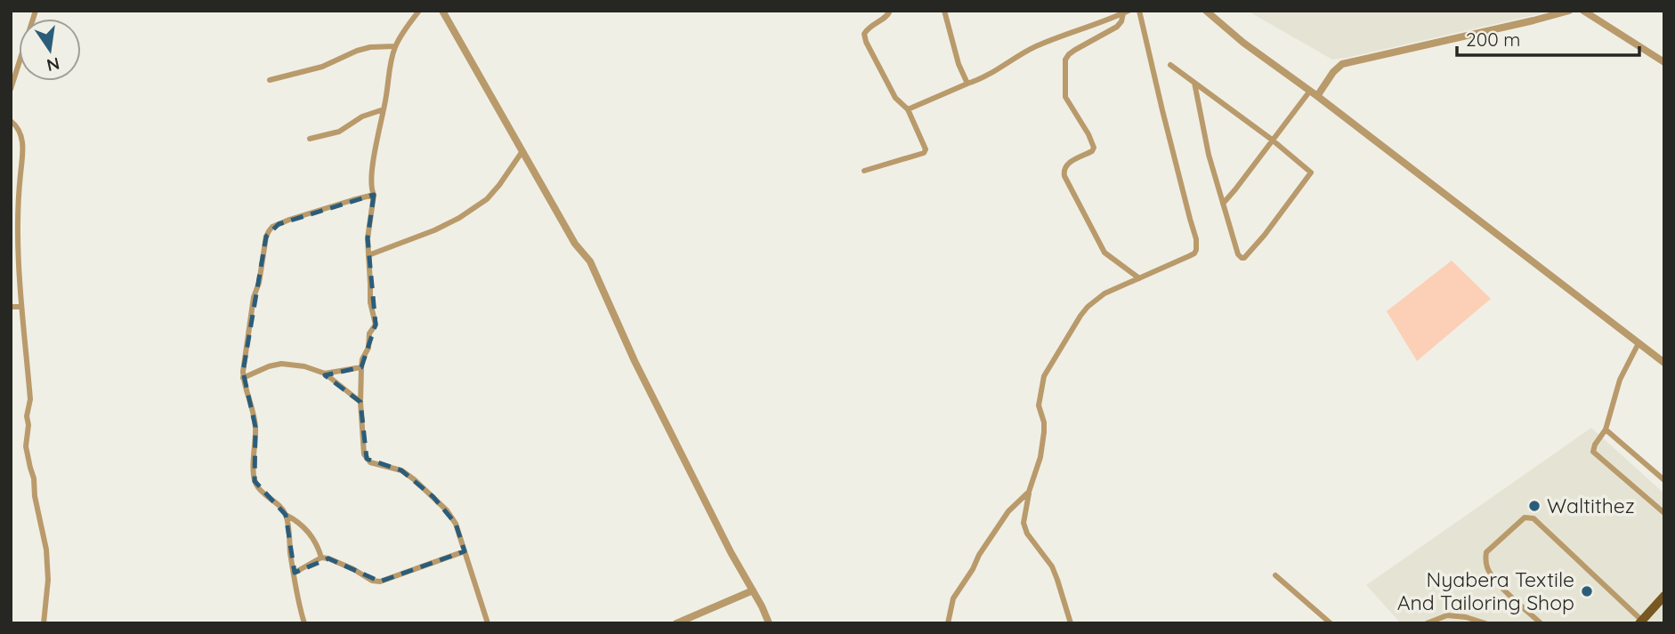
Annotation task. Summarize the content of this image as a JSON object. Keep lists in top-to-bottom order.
{
  "places": ["Waltithez", "Nyabera Textile And Tailoring Shop"],
  "scale_bar": "200 m",
  "north": "bottom"
}
